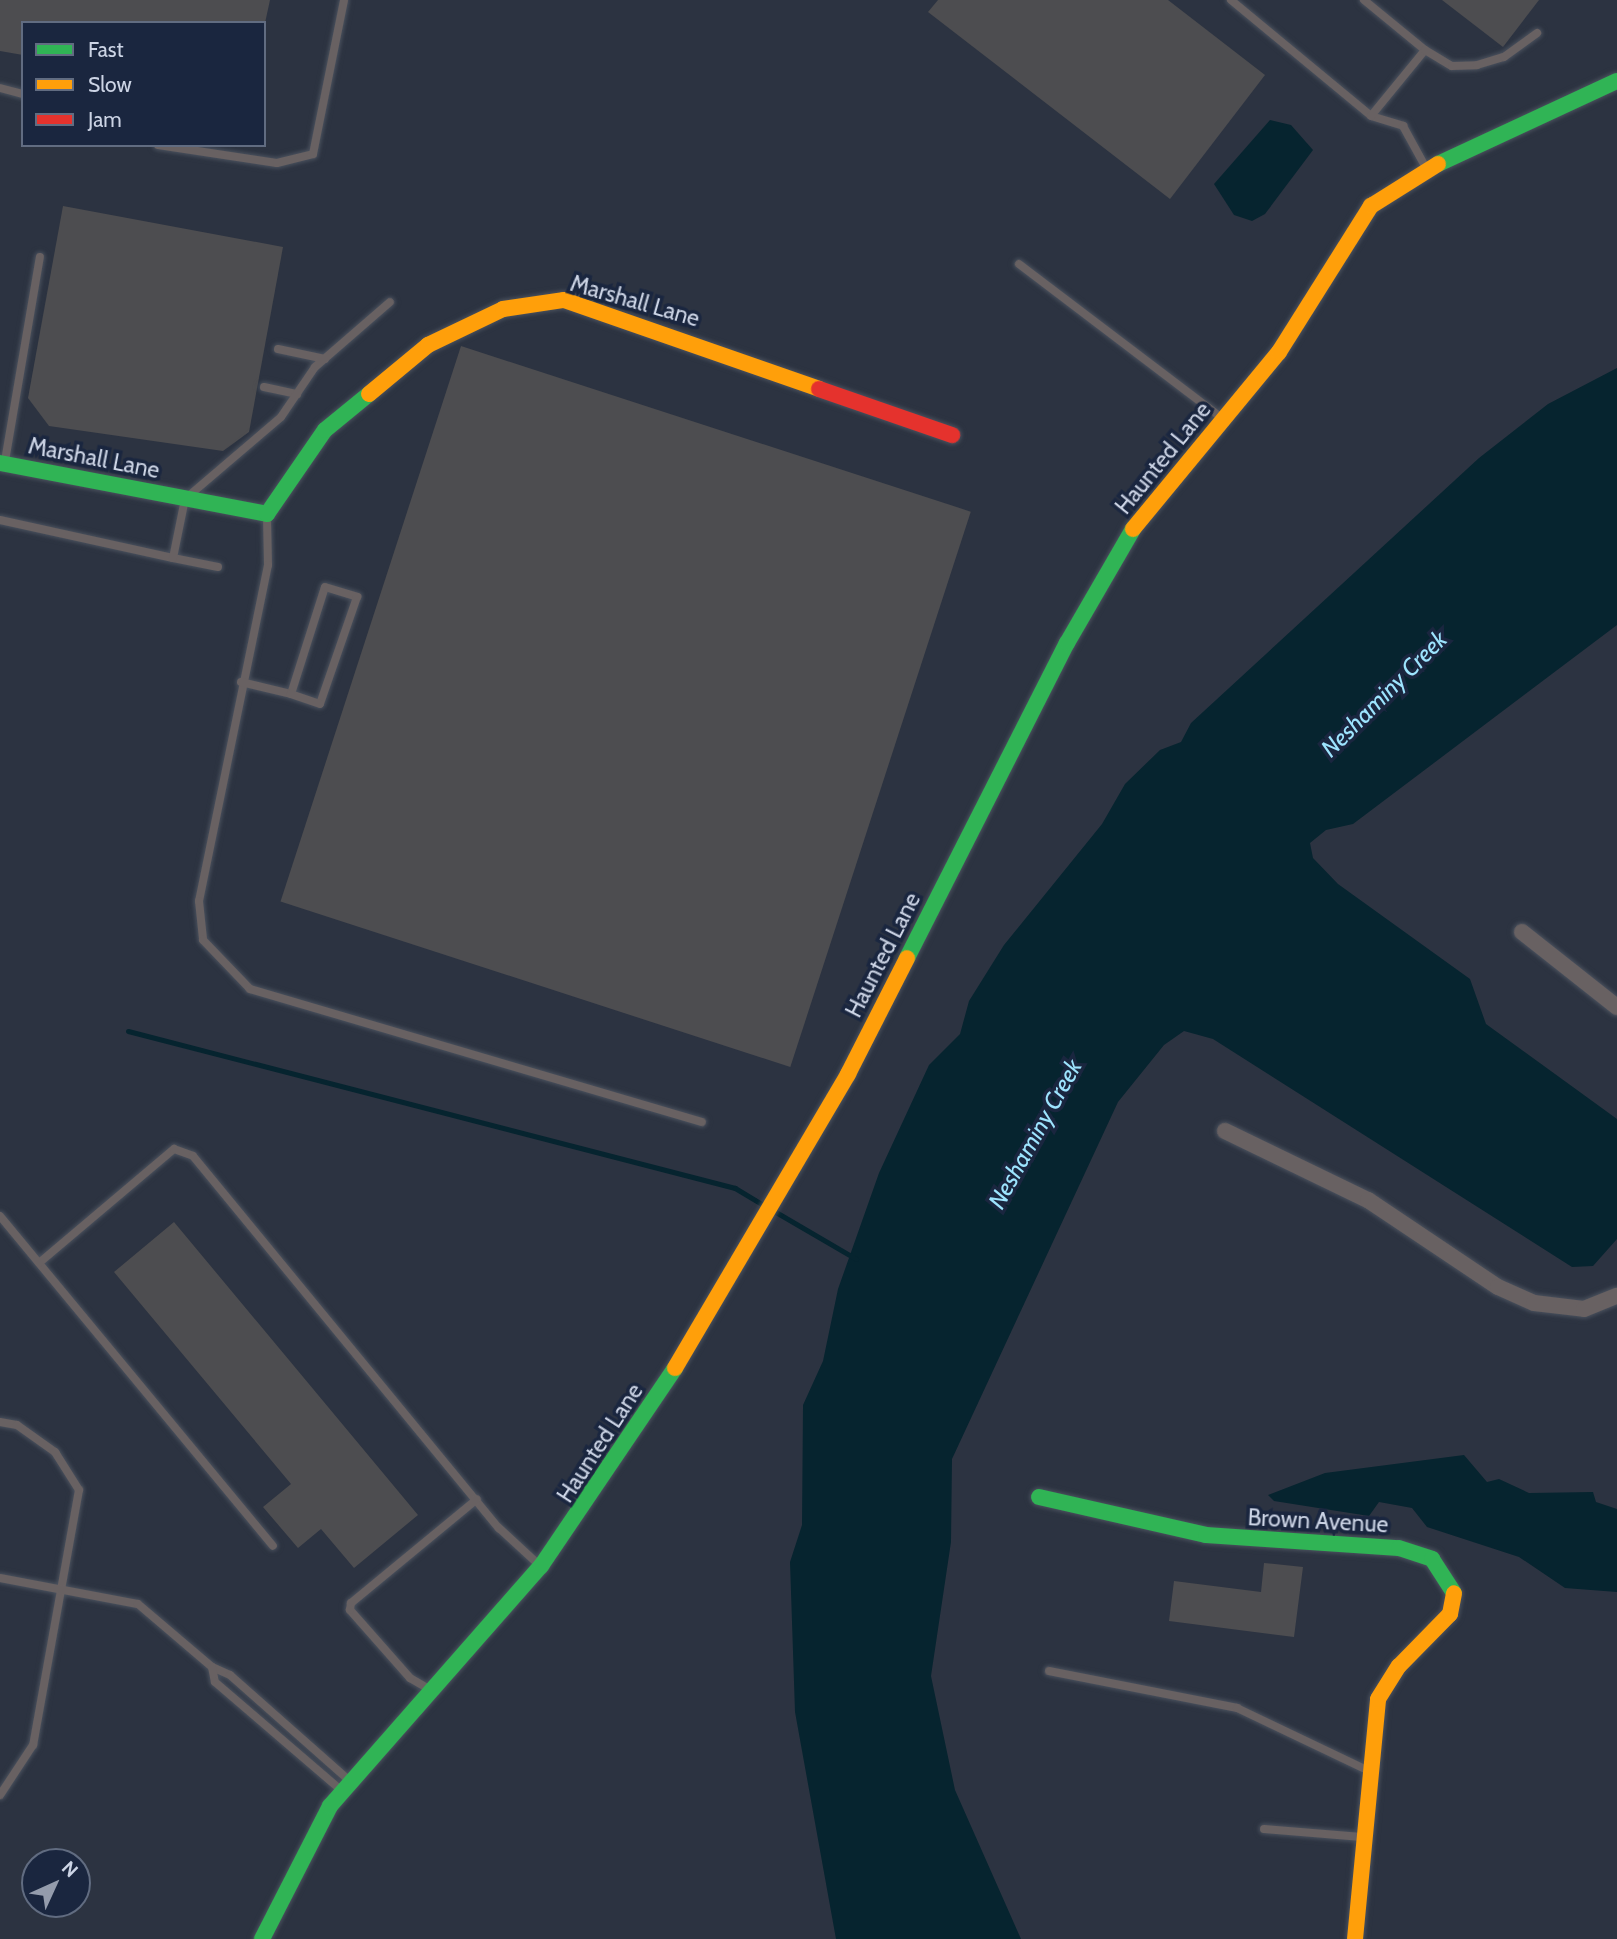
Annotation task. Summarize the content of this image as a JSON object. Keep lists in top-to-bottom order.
{
  "streets": {
    "street": ["Marshall Lane", "Haunted Lane", "Brown Avenue"]
  },
  "water": ["Neshaminy Creek"],
  "legend": ["Fast", "Slow", "Jam"],
  "north": "top right"
}
